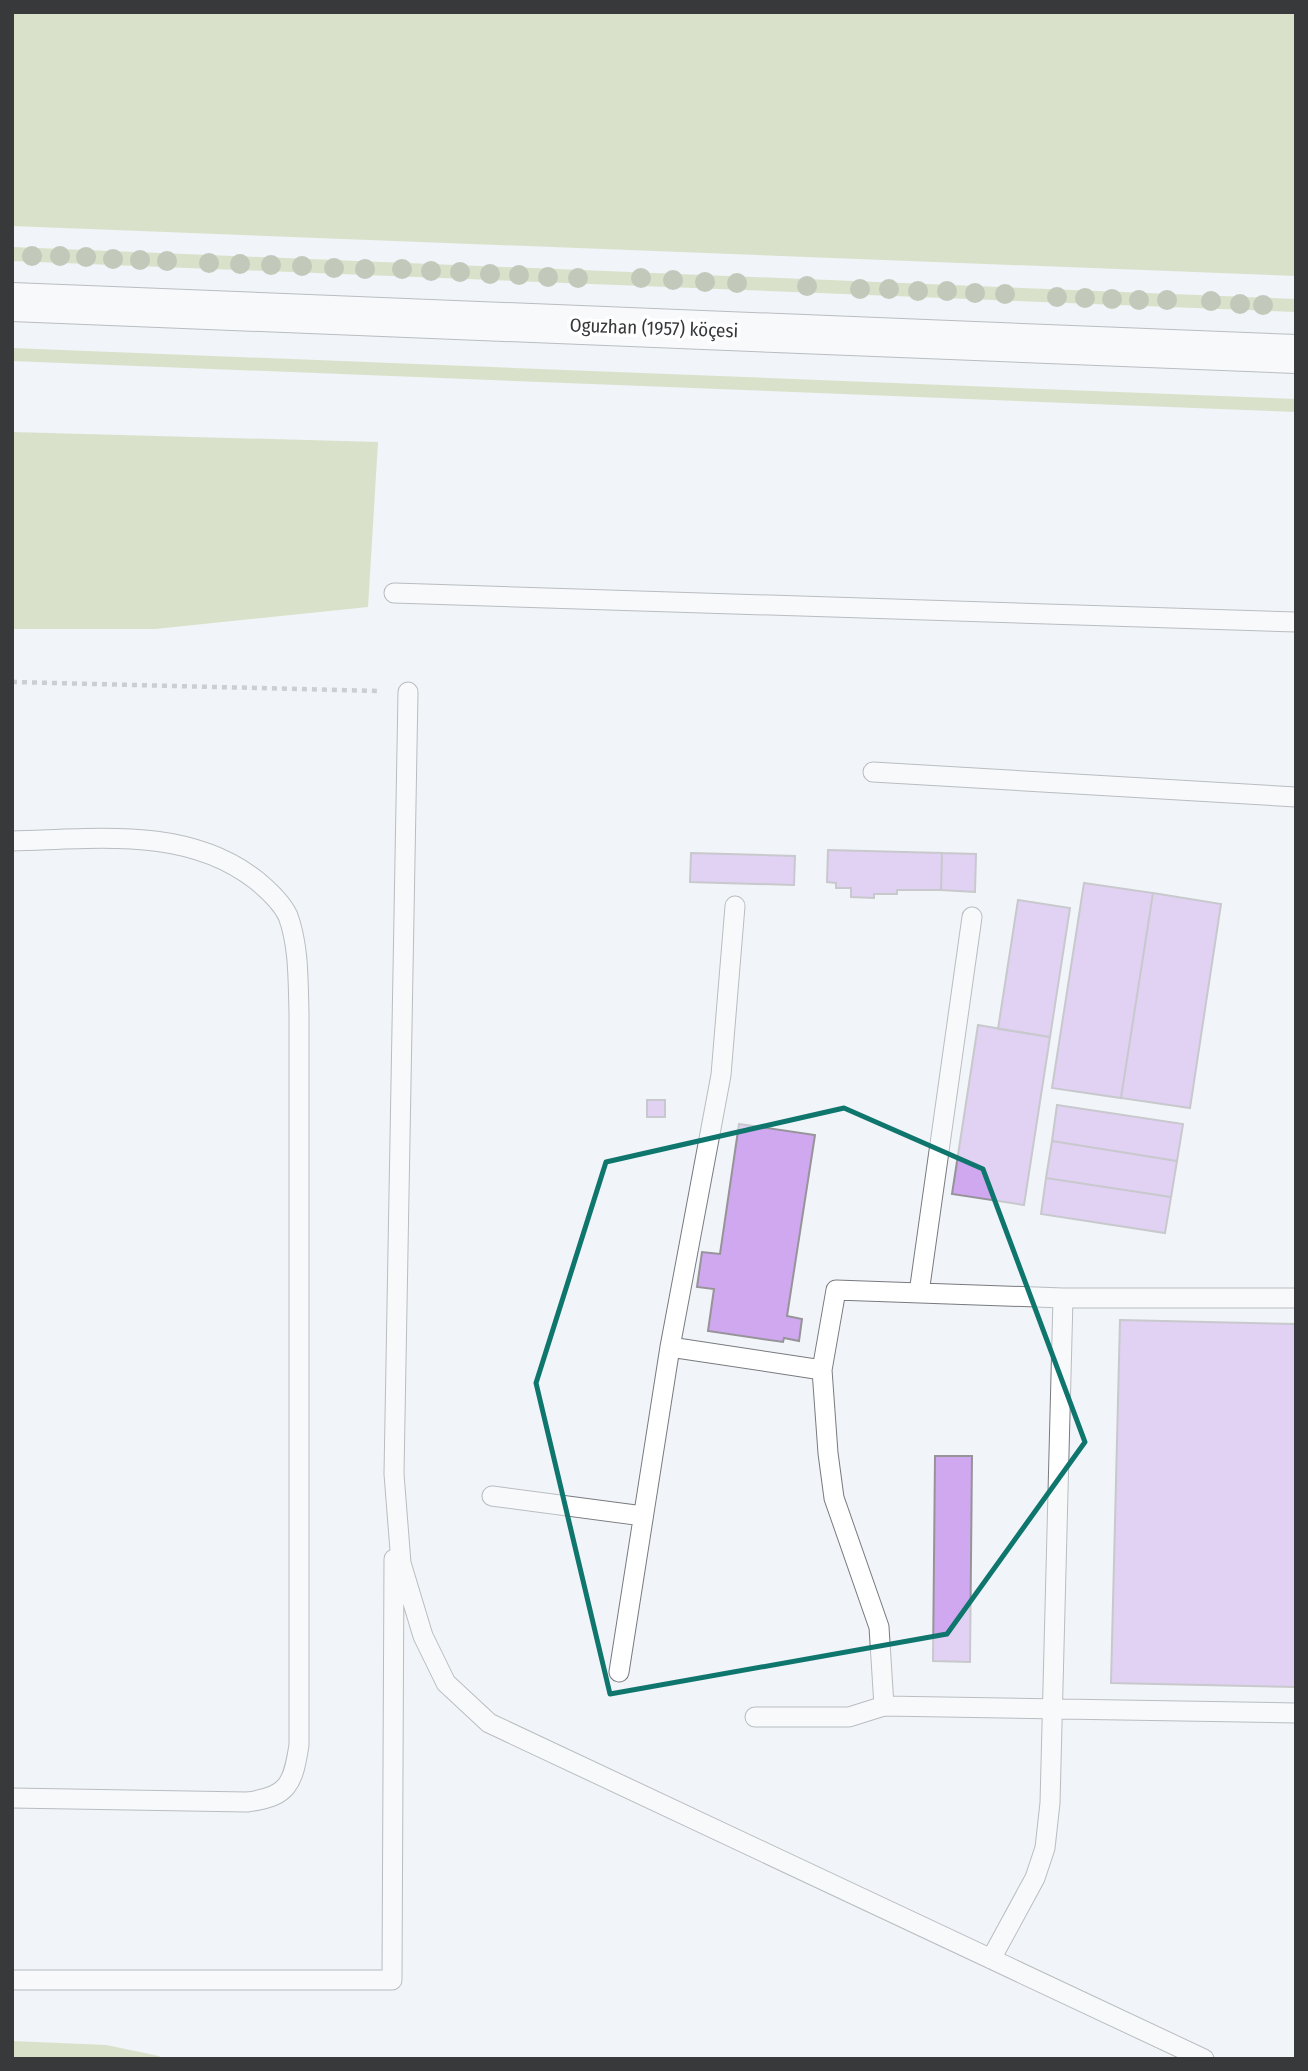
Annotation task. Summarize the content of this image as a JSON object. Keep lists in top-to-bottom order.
{
  "streets": {
    "main road": ["Oguzhan (1957) köçesi"]
  }
}
